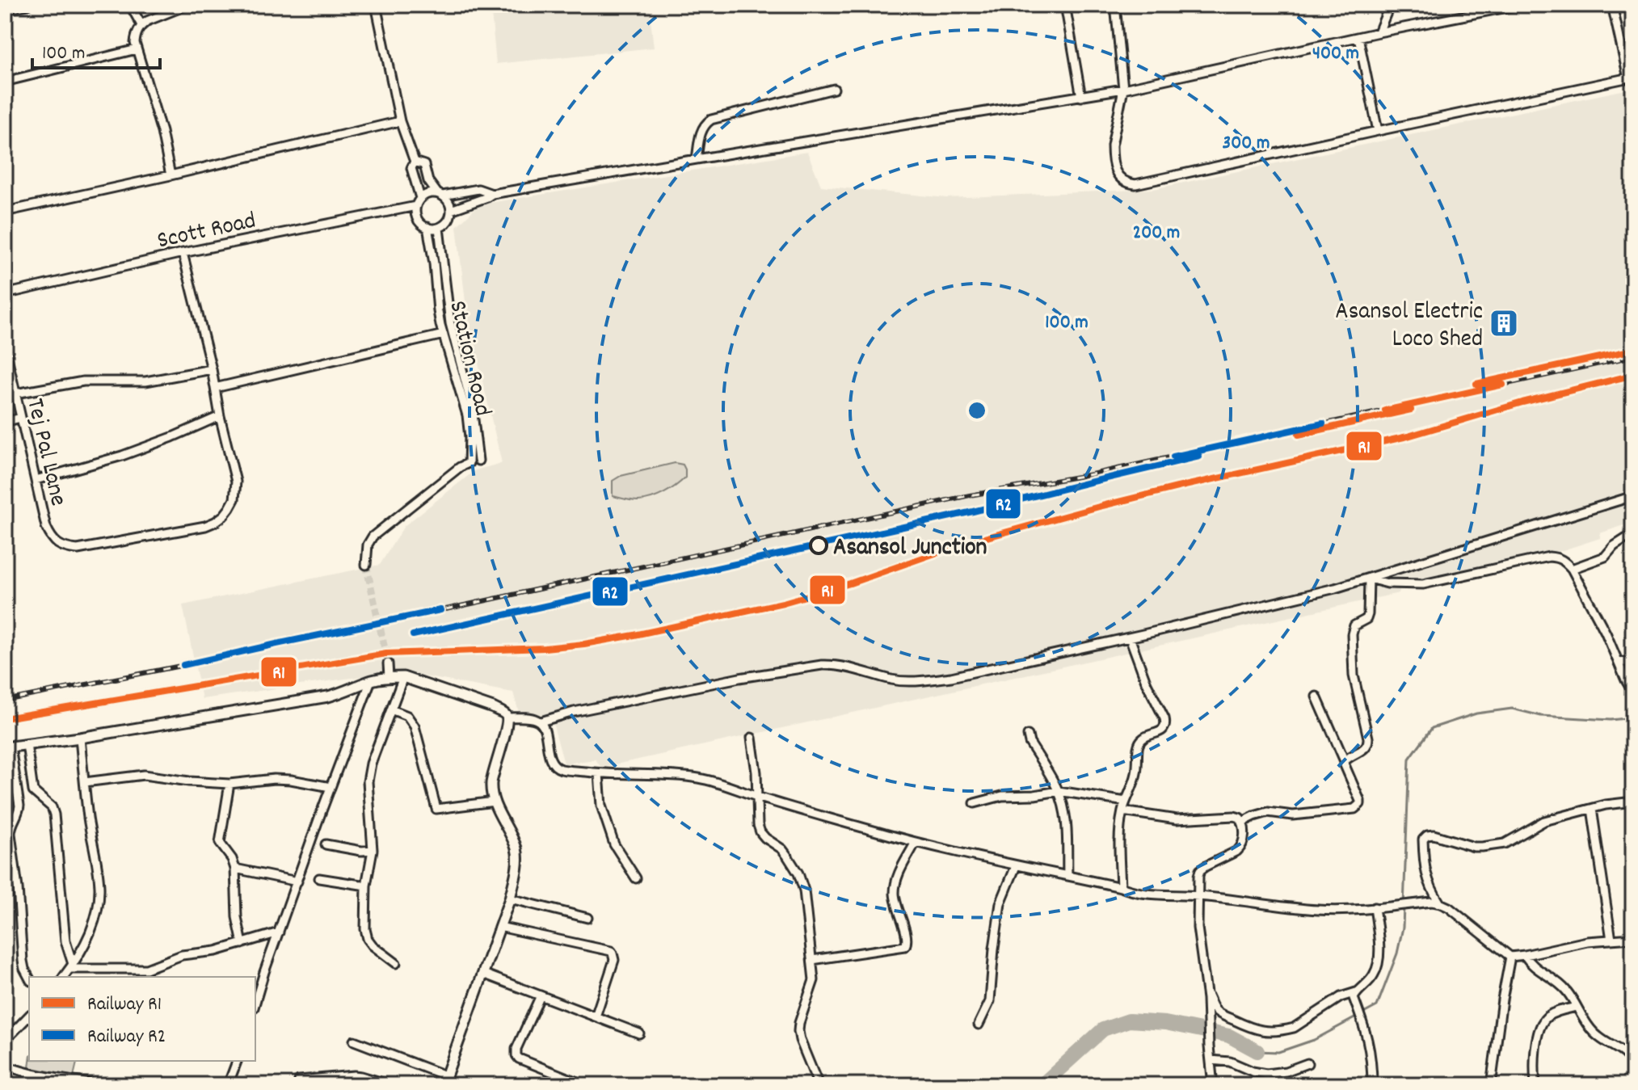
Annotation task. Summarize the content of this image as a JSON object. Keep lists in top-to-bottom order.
{
  "streets": {
    "street": ["Scott Road", "Station Road", "Tej Pal Lane"]
  },
  "crossings": [
    ["Scott Road", "Station Road"]
  ],
  "places": {
    "building": ["Asansol Electric Loco Shed"],
    "other": ["Asansol Junction"]
  },
  "lines": ["rail line R1", "rail line R2"],
  "legend": ["Railway R1", "Railway R2"],
  "scale_bar": "100 m",
  "rings": [
    "400 m",
    "300 m",
    "200 m",
    "100 m"
  ]
}
